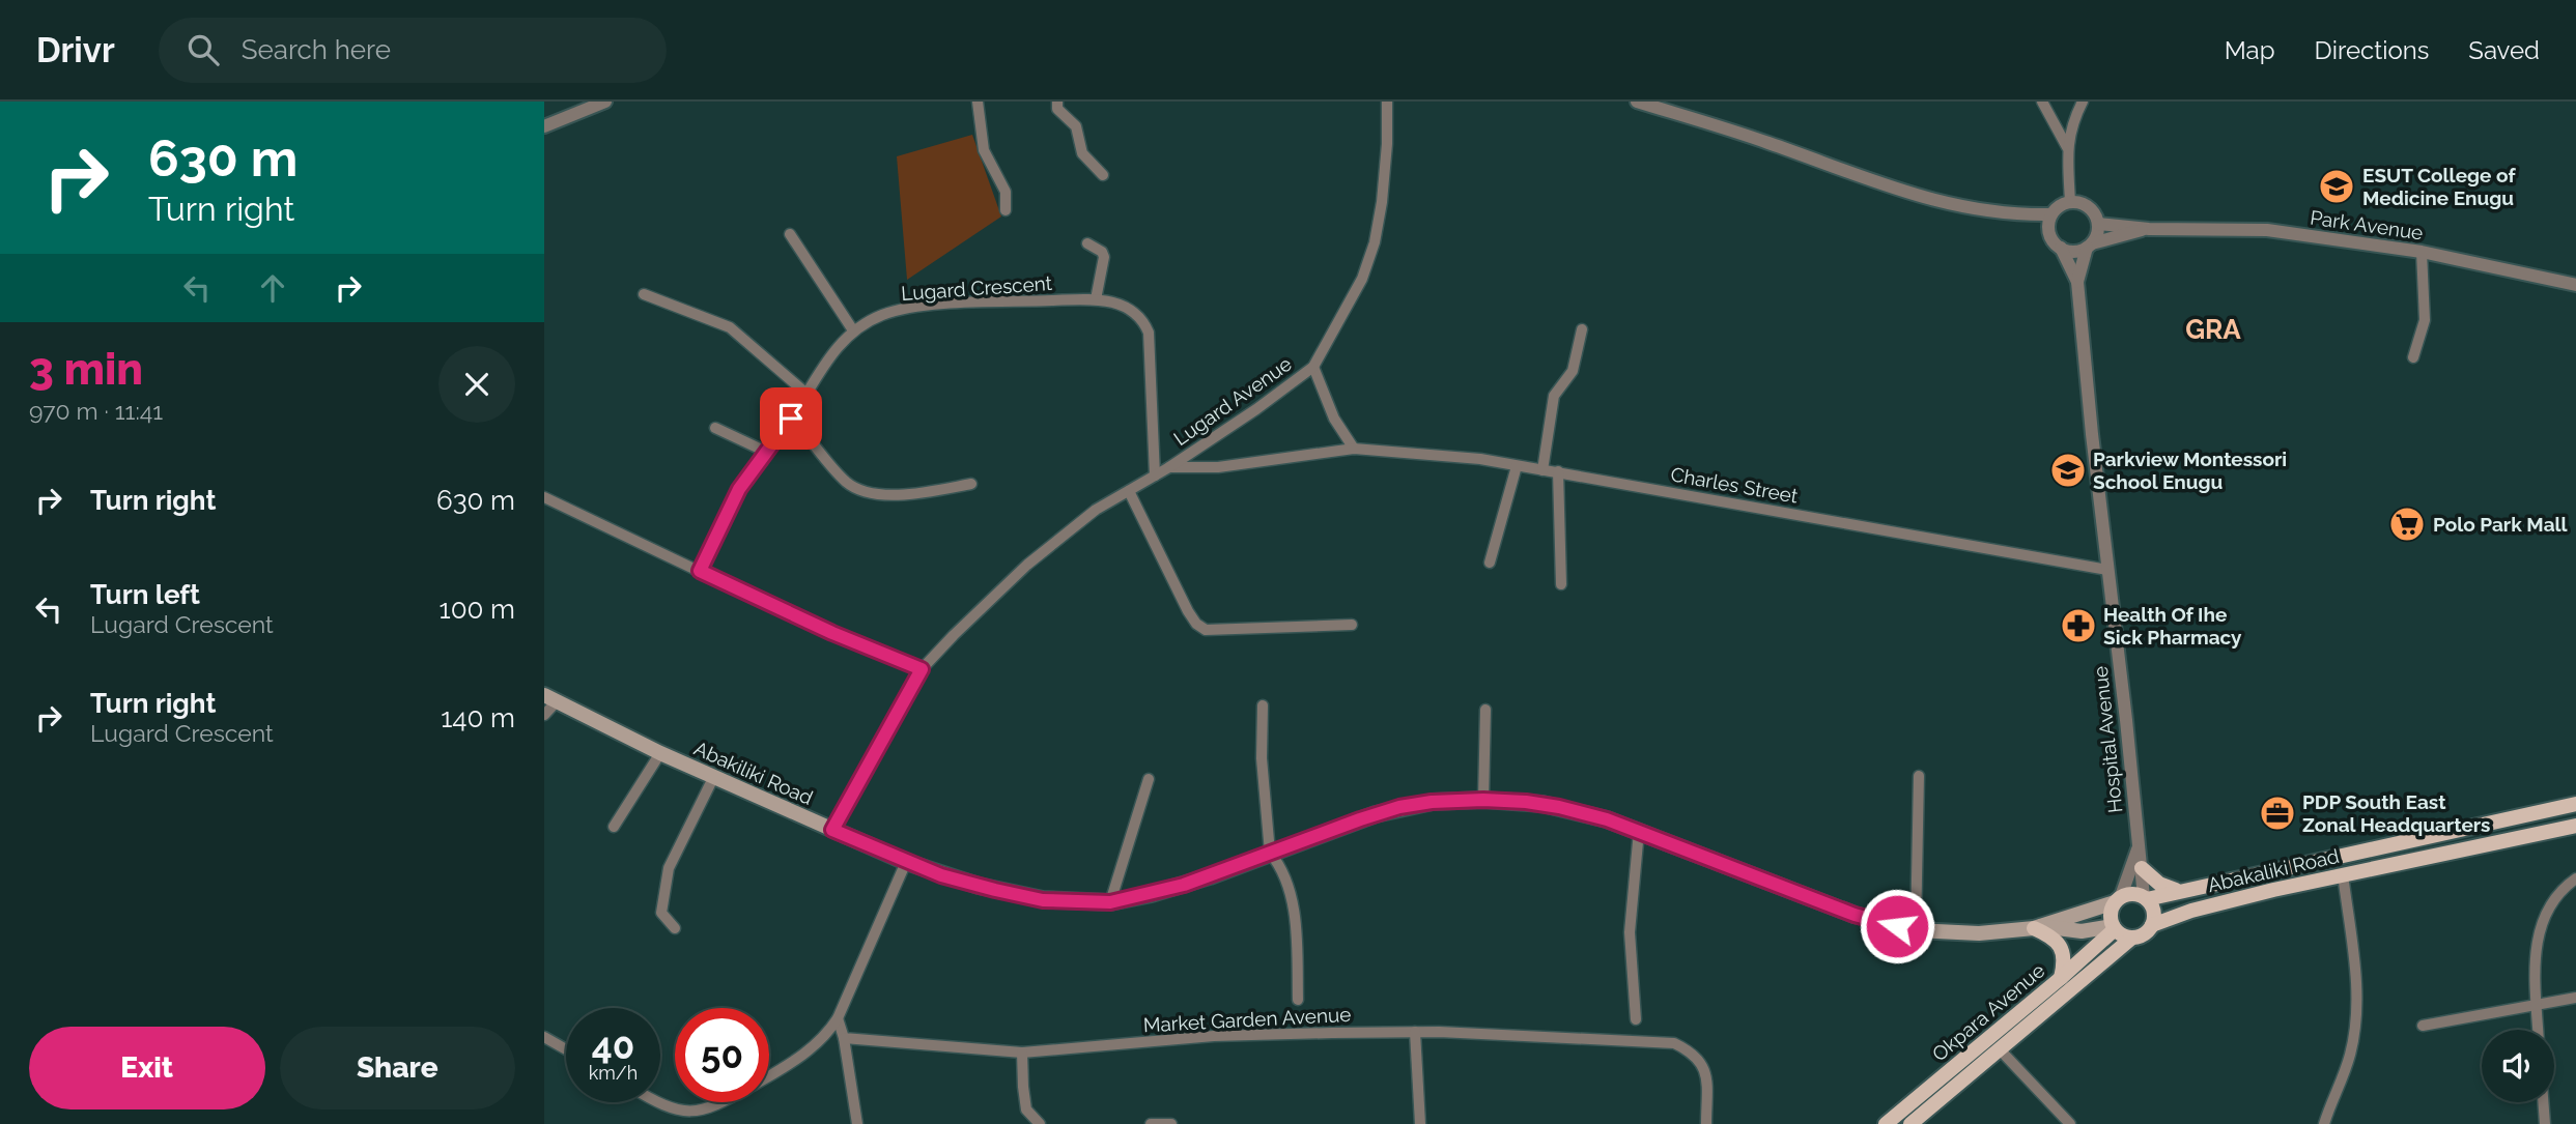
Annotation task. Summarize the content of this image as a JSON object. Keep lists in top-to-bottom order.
{
  "streets": {
    "main road": ["Abakiliki Road", "Abakaliki Road", "Okpara Avenue"],
    "street": [
      "Park Avenue",
      "Lugard Crescent",
      "Lugard Avenue",
      "Charles Street",
      "Hospital Avenue",
      "Market Garden Avenue"
    ]
  },
  "crossings": [
    ["Lugard Crescent", "Lugard Avenue"],
    ["Lugard Avenue", "Charles Street"],
    ["Lugard Avenue", "Abakiliki Road"],
    ["Charles Street", "Hospital Avenue"],
    ["Hospital Avenue", "Abakaliki Road"],
    ["Hospital Avenue", "Okpara Avenue"],
    ["Abakaliki Road", "Okpara Avenue"]
  ],
  "districts": ["GRA"],
  "places": {
    "school or university": ["ESUT College of Medicine Enugu", "Parkview Montessori School Enugu"],
    "supermarket": ["Polo Park Mall"],
    "pharmacy": ["Health Of Ihe Sick Pharmacy"],
    "office": ["PDP South East Zonal Headquarters"]
  },
  "page": {
    "header": "Drivr",
    "search": "Search here",
    "nav": ["Map", "Directions", "Saved"],
    "turn": ["630 m", "Turn right"],
    "heading": ["3 min", "970 m · 11:41"],
    "list": [
      {
        "name": "Turn right",
        "value": "630 m"
      },
      {
        "name": "Turn left",
        "note": "Lugard Crescent",
        "value": "100 m"
      },
      {
        "name": "Turn right",
        "note": "Lugard Crescent",
        "value": "140 m"
      }
    ],
    "speed": "40 km/h",
    "limit": "50",
    "buttons": ["Exit", "Share"]
  }
}
